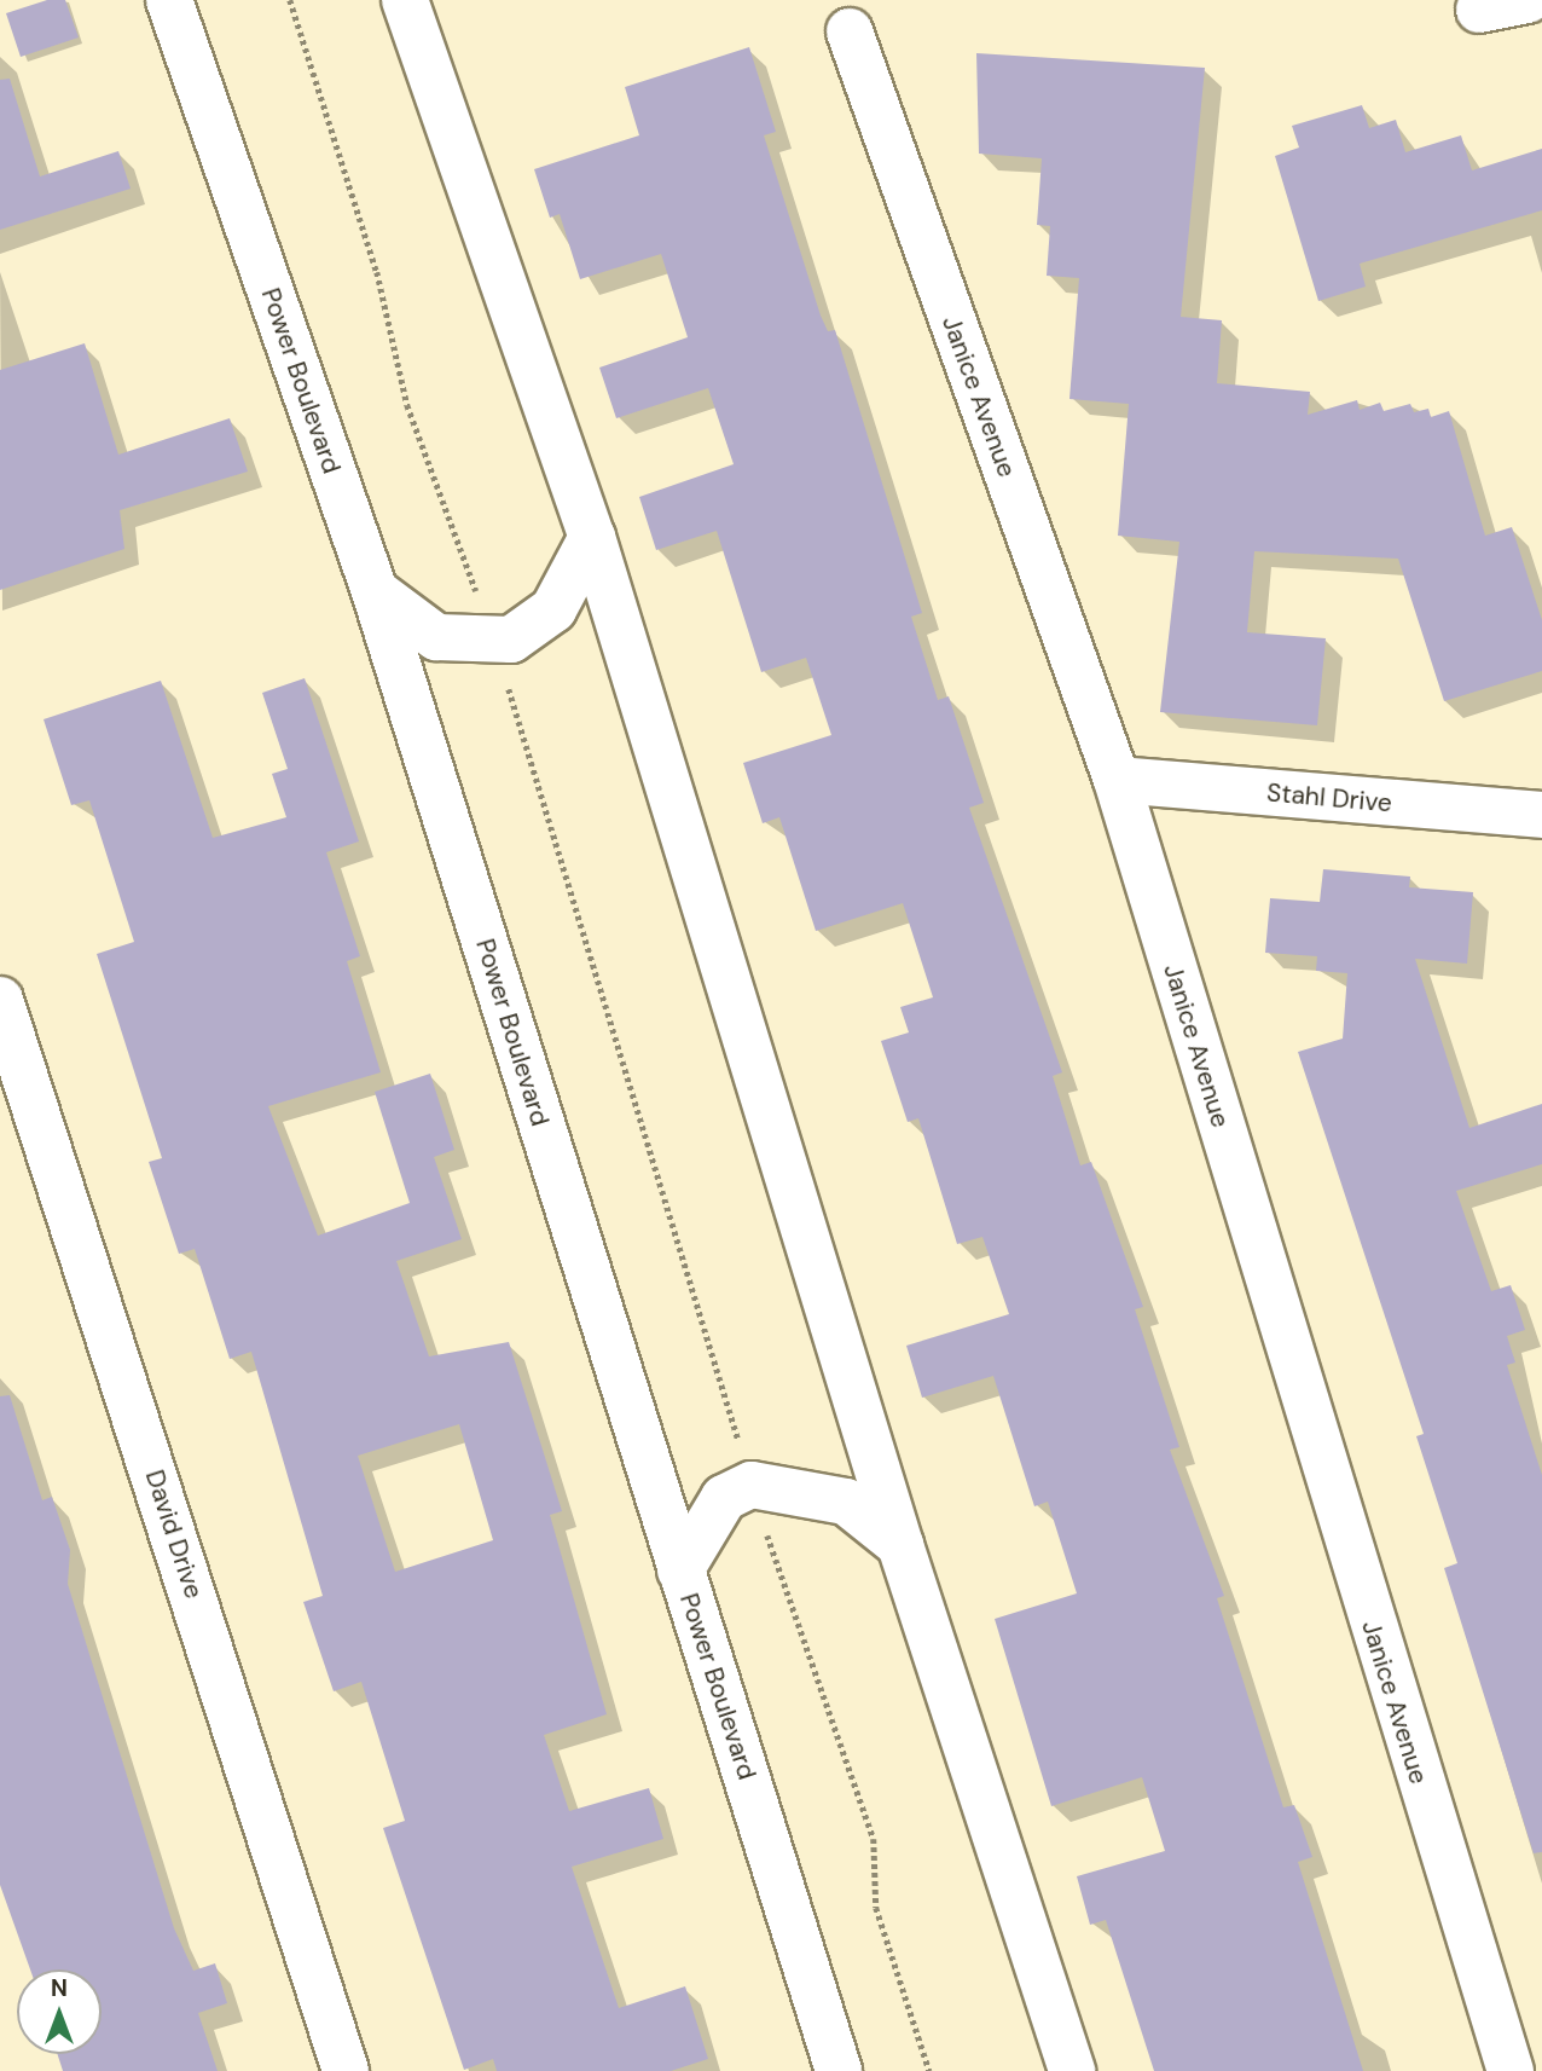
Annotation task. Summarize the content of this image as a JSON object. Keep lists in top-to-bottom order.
{
  "streets": {
    "street": [
      "Power Boulevard",
      "Janice Avenue",
      "Stahl Drive",
      "David Drive"
    ]
  },
  "crossings": [
    ["Janice Avenue", "Stahl Drive"]
  ],
  "north": "top"
}
